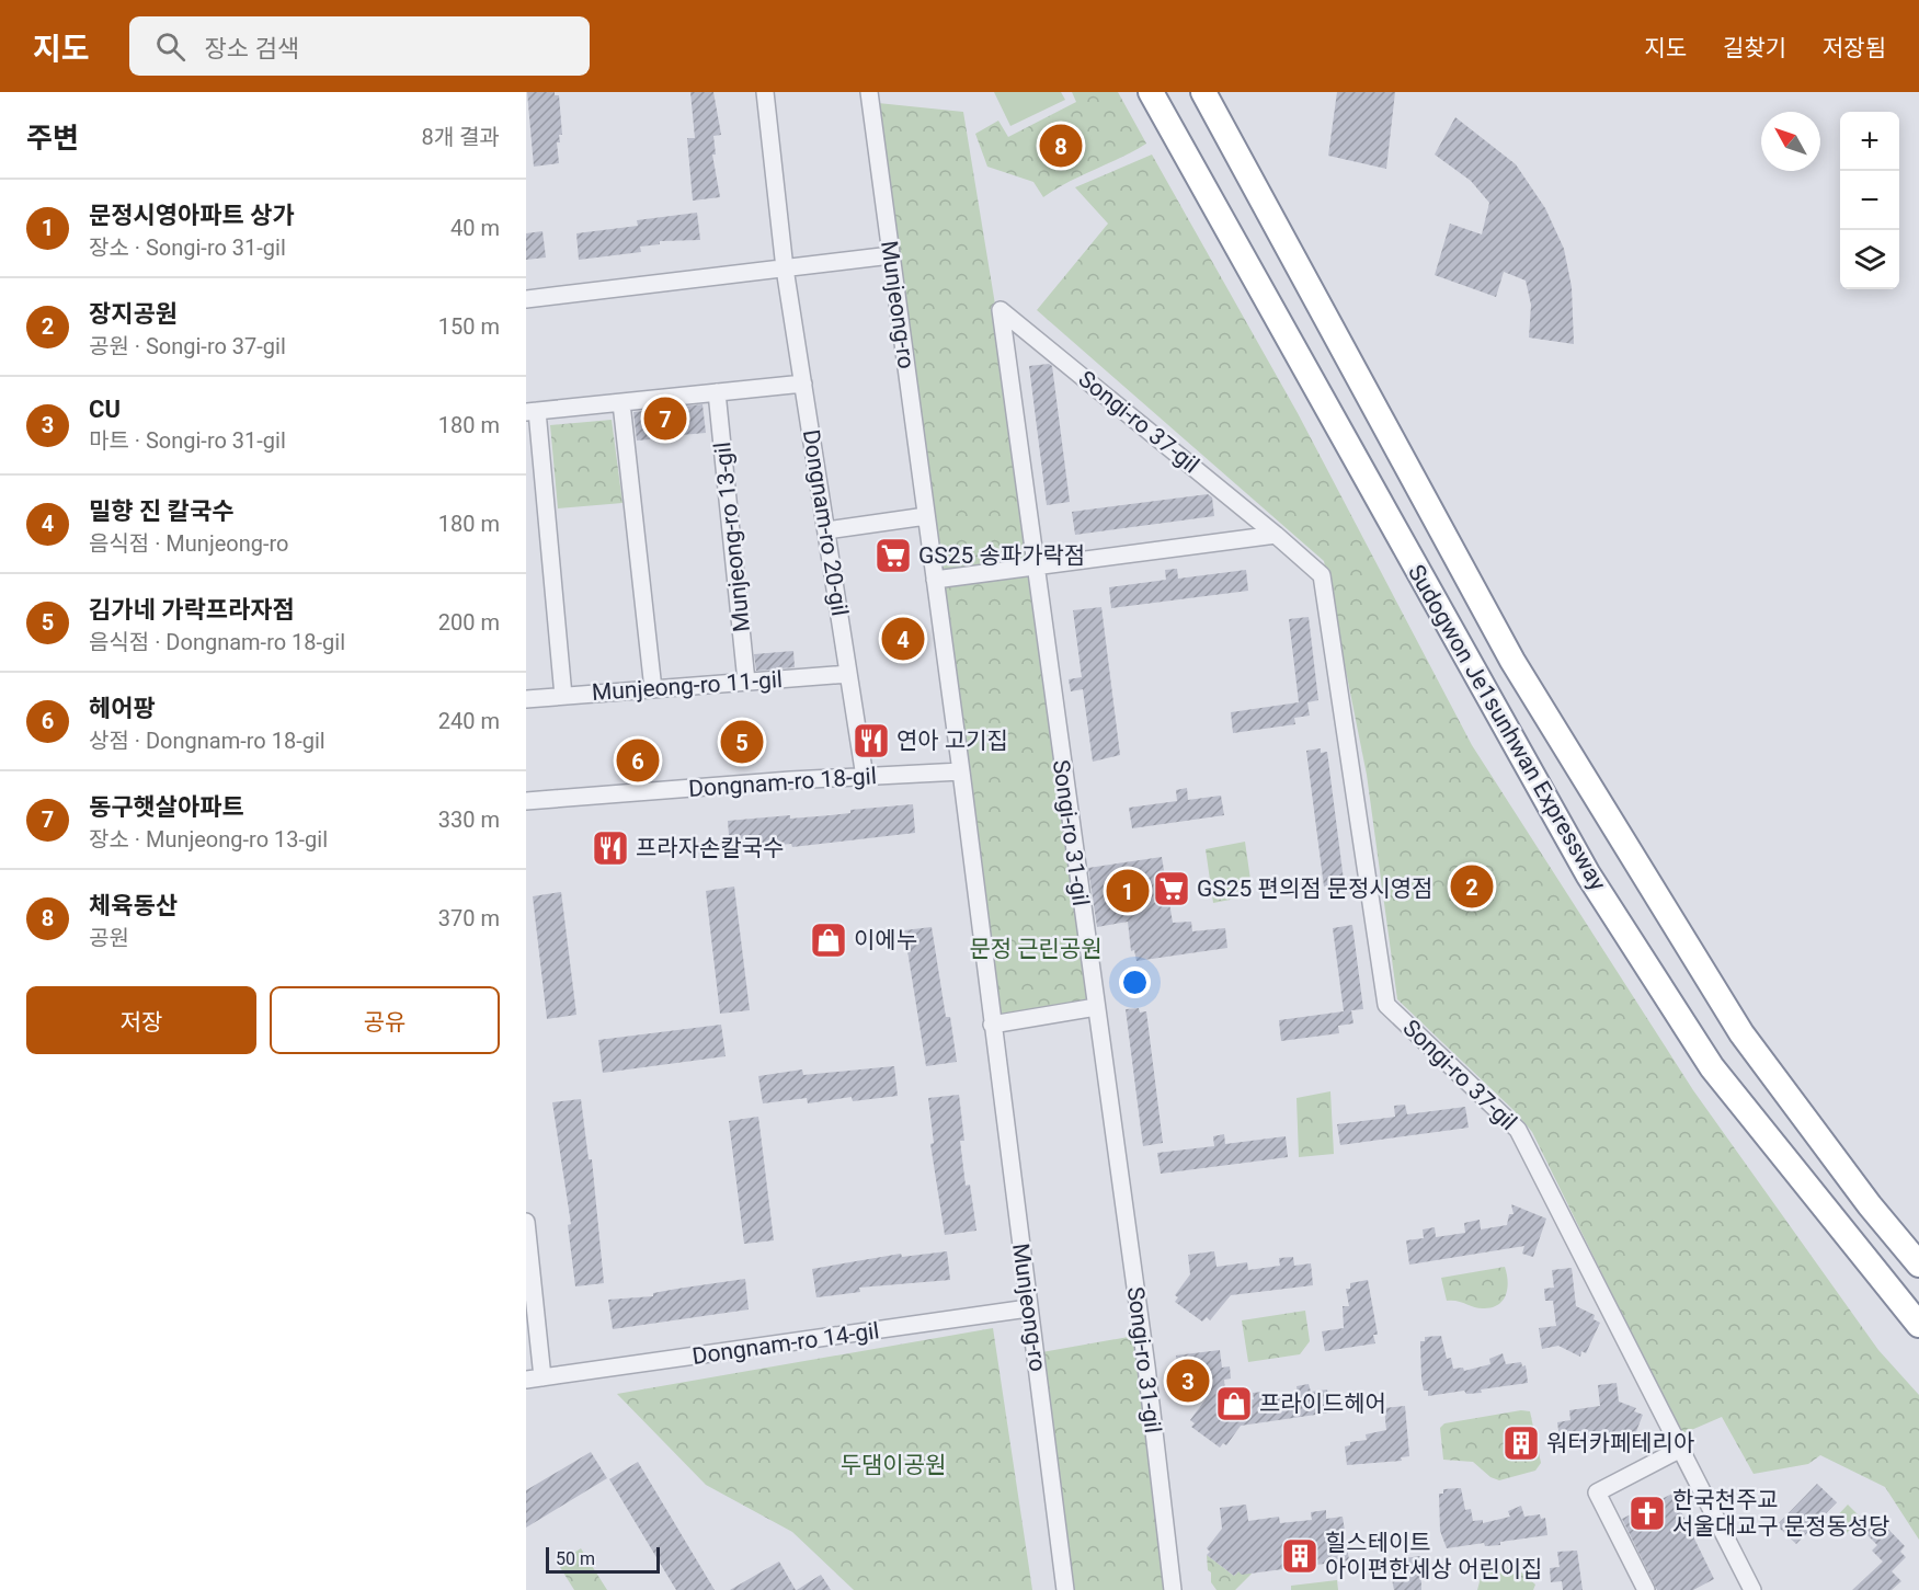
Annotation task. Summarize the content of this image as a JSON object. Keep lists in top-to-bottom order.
{
  "streets": {
    "highway": ["Sudogwon Je1sunhwan Expressway"],
    "street": [
      "Munjeong-ro",
      "Songi-ro 37-gil",
      "Dongnam-ro 20-gil",
      "Munjeong-ro 13-gil",
      "Munjeong-ro 11-gil",
      "Dongnam-ro 18-gil",
      "Songi-ro 31-gil",
      "Dongnam-ro 14-gil"
    ]
  },
  "crossings": [
    ["Munjeong-ro", "Dongnam-ro 18-gil"],
    ["Munjeong-ro", "Dongnam-ro 14-gil"],
    ["Songi-ro 37-gil", "Songi-ro 31-gil"],
    ["Dongnam-ro 20-gil", "Munjeong-ro 11-gil"],
    ["Dongnam-ro 20-gil", "Dongnam-ro 18-gil"],
    ["Munjeong-ro 13-gil", "Munjeong-ro 11-gil"]
  ],
  "parks": ["문정 근린공원", "두댐이공원"],
  "places": {
    "supermarket": ["GS25 송파가락점", "GS25 편의점 문정시영점"],
    "restaurant": ["연아 고기집", "프라자손칼국수"],
    "shop": ["이에누", "프라이드헤어"],
    "building": ["워터카페테리아", "힐스테이트 아이편한세상 어린이집"],
    "church": ["한국천주교 서울대교구 문정동성당"]
  },
  "scale_bar": "50 m",
  "north": "top left",
  "page": {
    "header": "지도",
    "search": "장소 검색",
    "nav": ["지도", "길찾기", "저장됨"],
    "heading": ["주변", "8개 결과"],
    "map_buttons": ["+", "−"],
    "pins": [
      "8",
      "7",
      "4",
      "5",
      "6",
      "2",
      "1",
      "3"
    ],
    "list": [
      {
        "mark": "1",
        "name": "문정시영아파트 상가",
        "note": "장소 · Songi-ro 31-gil",
        "value": "40 m"
      },
      {
        "mark": "2",
        "name": "장지공원",
        "note": "공원 · Songi-ro 37-gil",
        "value": "150 m"
      },
      {
        "mark": "3",
        "name": "CU",
        "note": "마트 · Songi-ro 31-gil",
        "value": "180 m"
      },
      {
        "mark": "4",
        "name": "밀향 진 칼국수",
        "note": "음식점 · Munjeong-ro",
        "value": "180 m"
      },
      {
        "mark": "5",
        "name": "김가네 가락프라자점",
        "note": "음식점 · Dongnam-ro 18-gil",
        "value": "200 m"
      },
      {
        "mark": "6",
        "name": "헤어팡",
        "note": "상점 · Dongnam-ro 18-gil",
        "value": "240 m"
      },
      {
        "mark": "7",
        "name": "동구햇살아파트",
        "note": "장소 · Munjeong-ro 13-gil",
        "value": "330 m"
      },
      {
        "mark": "8",
        "name": "체육동산",
        "note": "공원",
        "value": "370 m"
      }
    ],
    "buttons": ["저장", "공유"],
    "scale": "50 m"
  }
}
